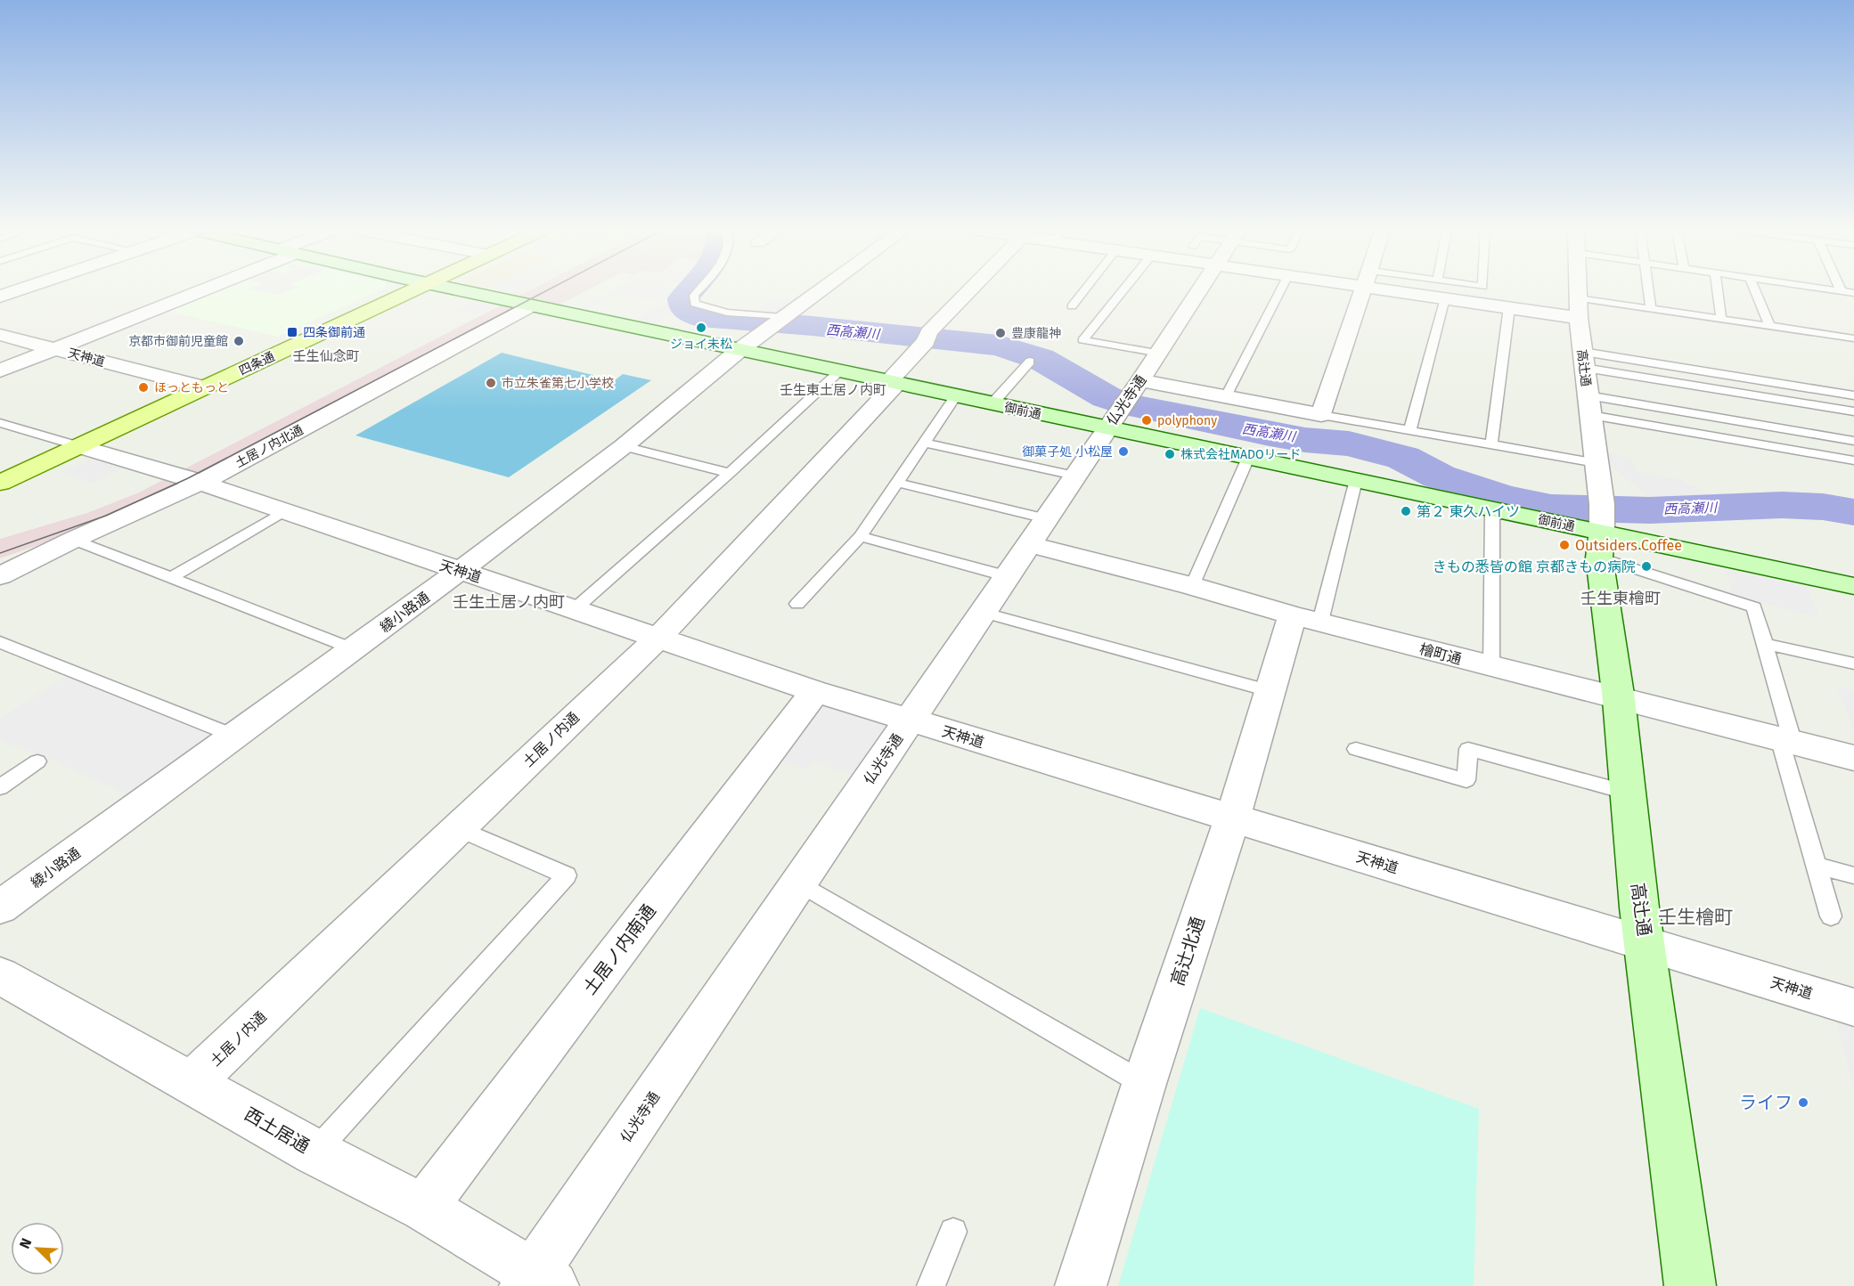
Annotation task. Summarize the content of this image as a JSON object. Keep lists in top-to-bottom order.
{
  "streets": {
    "main road": ["四条通"],
    "street": [
      "天神道",
      "高辻通",
      "仏光寺通",
      "御前通",
      "土居ノ内北通",
      "綾小路通",
      "檜町通",
      "土居ノ内通",
      "土居ノ内南通",
      "高辻北通",
      "西土居通"
    ]
  },
  "crossings": [
    ["天神道", "四条通"],
    ["天神道", "高辻通"],
    ["天神道", "仏光寺通"],
    ["天神道", "土居ノ内北通"],
    ["天神道", "綾小路通"],
    ["天神道", "土居ノ内通"],
    ["天神道", "土居ノ内南通"],
    ["天神道", "高辻北通"],
    ["高辻通", "御前通"],
    ["高辻通", "檜町通"],
    ["仏光寺通", "御前通"],
    ["仏光寺通", "檜町通"],
    ["仏光寺通", "西土居通"],
    ["御前通", "土居ノ内北通"],
    ["御前通", "綾小路通"],
    ["御前通", "土居ノ内通"],
    ["檜町通", "高辻北通"],
    ["土居ノ内通", "西土居通"],
    ["土居ノ内南通", "西土居通"]
  ],
  "districts": [
    "壬生仙念町",
    "壬生東土居ノ内町",
    "壬生東檜町",
    "壬生土居ノ内町",
    "壬生檜町"
  ],
  "water": ["西高瀬川"],
  "places": {
    "other": [
      "ジョイ未松",
      "豊康龍神",
      "京都市御前児童館",
      "市立朱雀第七小学校",
      "ほっともっと",
      "polyphony",
      "御菓子処 小松屋",
      "株式会社MADOリード",
      "第２ 東久ハイツ",
      "Outsiders Coffee",
      "きもの悉皆の館 京都きもの病院",
      "ライフ"
    ],
    "transit": ["四条御前通"]
  },
  "north": "top left"
}
